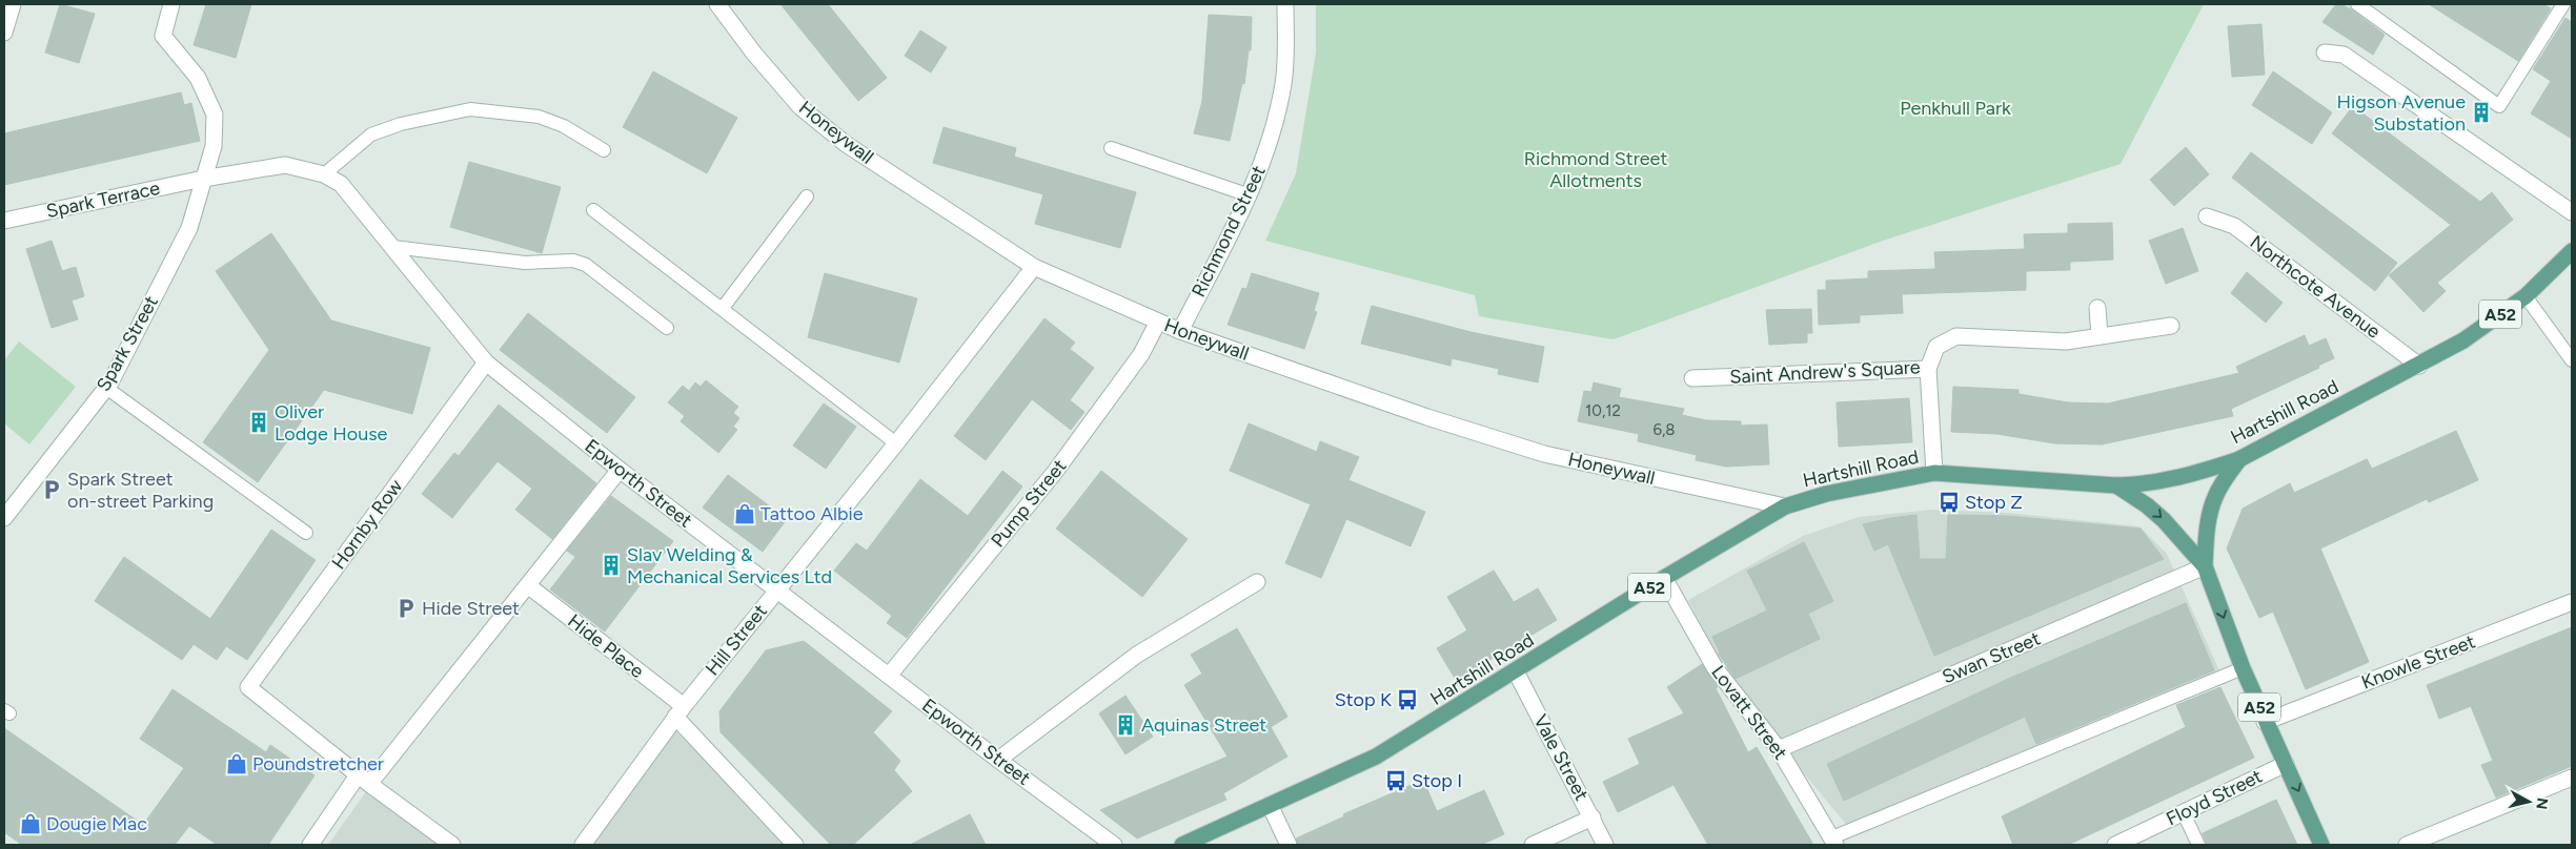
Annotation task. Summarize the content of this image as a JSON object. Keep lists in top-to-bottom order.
{
  "streets": {
    "main road": ["A52", "Hartshill Road"],
    "street": [
      "Honeywall",
      "Spark Terrace",
      "Richmond Street",
      "Northcote Avenue",
      "Spark Street",
      "Saint Andrew's Square",
      "Epworth Street",
      "Pump Street",
      "Hornby Row",
      "Hill Street",
      "Hide Place",
      "Swan Street",
      "Knowle Street",
      "Lovatt Street",
      "Vale Street",
      "Floyd Street"
    ]
  },
  "crossings": [
    ["Honeywall", "Richmond Street"],
    ["Honeywall", "Hartshill Road"],
    ["Honeywall", "Pump Street"],
    ["Honeywall", "Hill Street"],
    ["Spark Terrace", "Spark Street"],
    ["Spark Terrace", "Epworth Street"],
    ["Northcote Avenue", "Hartshill Road"],
    ["A52", "Hartshill Road"],
    ["A52", "Swan Street"],
    ["A52", "Knowle Street"],
    ["A52", "Floyd Street"],
    ["Spark Street", "Epworth Street"],
    ["Hartshill Road", "Lovatt Street"],
    ["Hartshill Road", "Vale Street"],
    ["Epworth Street", "Pump Street"],
    ["Epworth Street", "Hornby Row"],
    ["Epworth Street", "Hill Street"],
    ["Hill Street", "Hide Place"],
    ["Swan Street", "Lovatt Street"]
  ],
  "parks": ["Penkhull Park", "Richmond Street Allotments"],
  "places": {
    "building": [
      "Higson Avenue Substation",
      "Oliver Lodge House",
      "Slav Welding & Mechanical Services Ltd",
      "Aquinas Street"
    ],
    "parking": ["Spark Street on-street Parking", "Hide Street"],
    "bus stop": ["Stop Z", "Stop K", "Stop I"],
    "shop": ["Tattoo Albie", "Poundstretcher", "Dougie Mac"]
  },
  "house_numbers": ["10,12", "6,8"],
  "north": "right"
}
